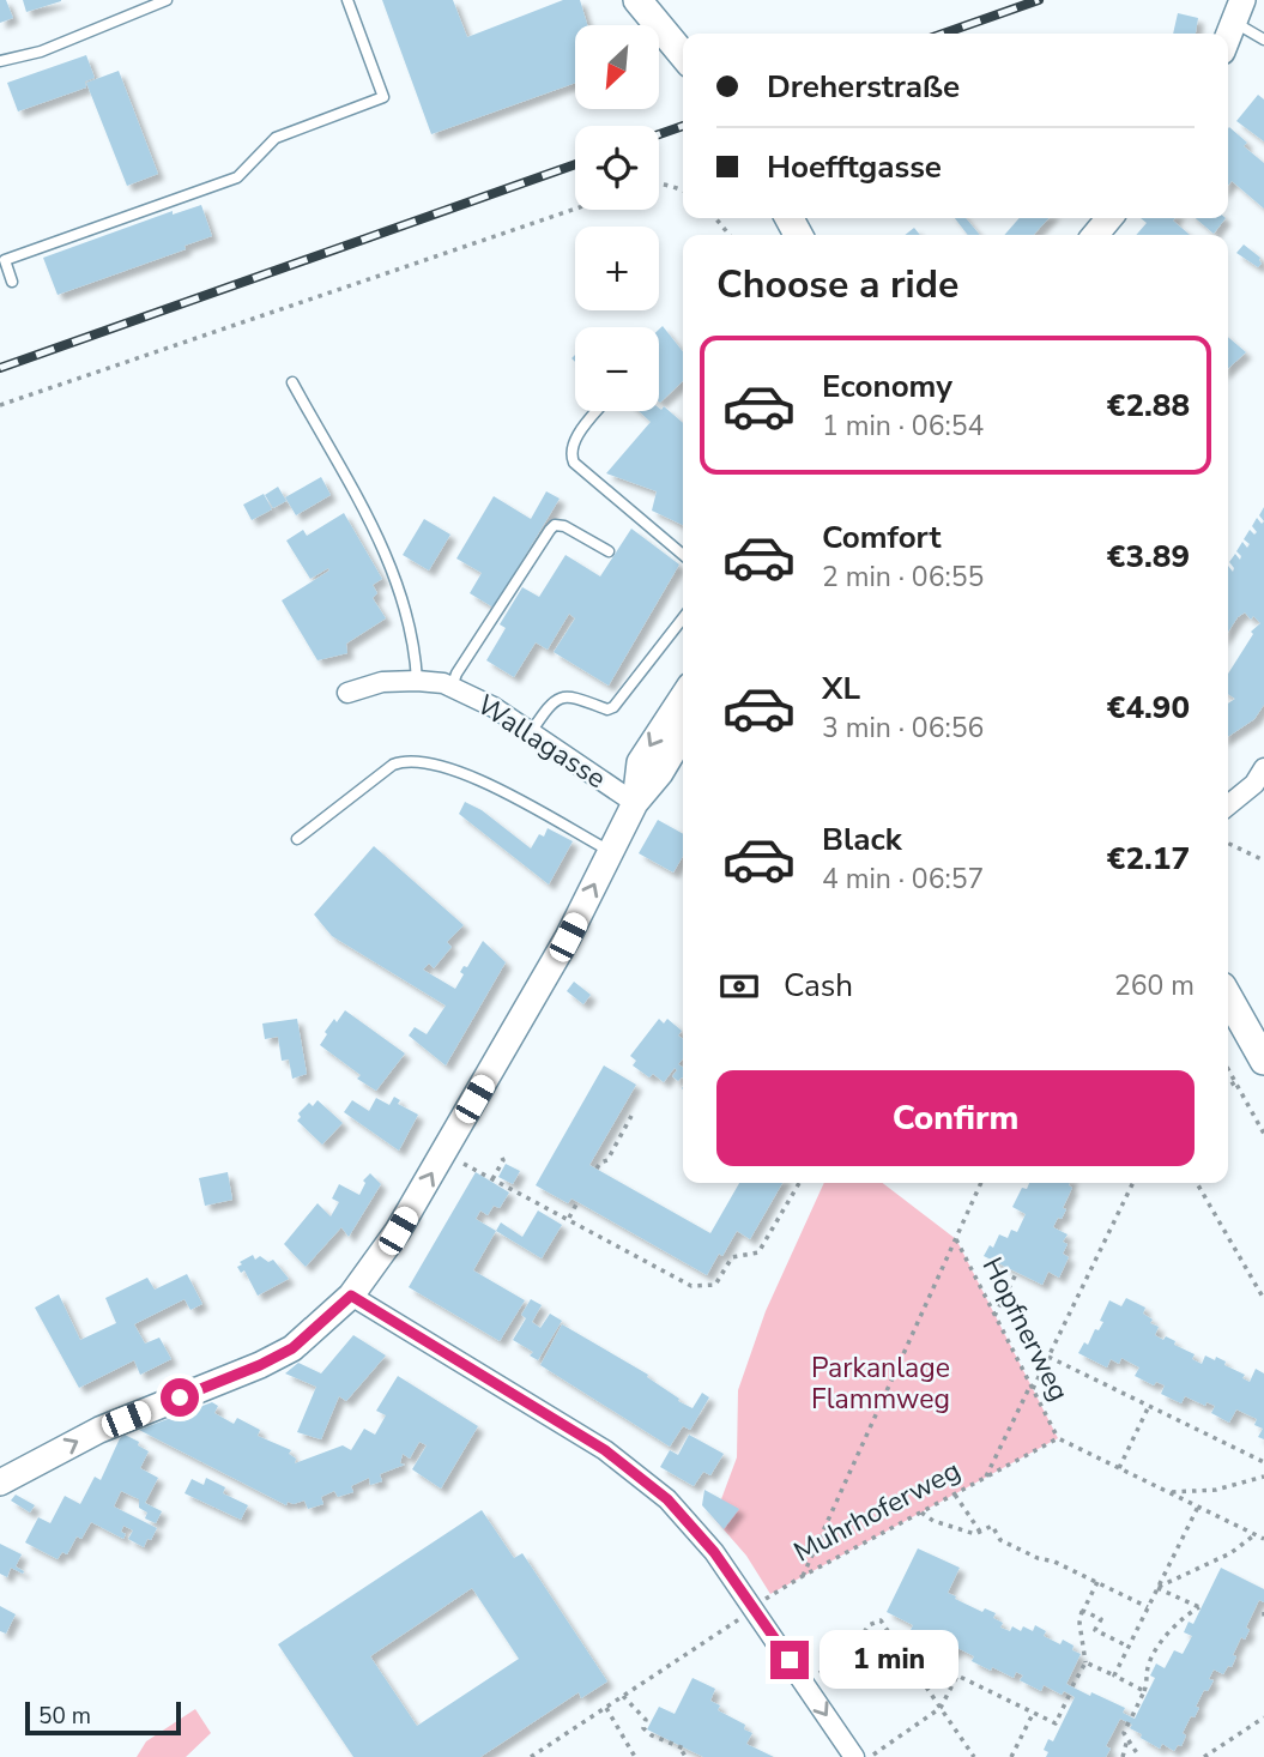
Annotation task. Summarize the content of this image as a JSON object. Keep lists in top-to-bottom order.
{
  "streets": {
    "street": ["Wallagasse"],
    "path": ["Hopfnerweg", "Muhrhoferweg"]
  },
  "crossings": [
    ["Hopfnerweg", "Muhrhoferweg"]
  ],
  "parks": ["Parkanlage Flammweg"],
  "scale_bar": "50 m",
  "north": "bottom left",
  "page": {
    "map_buttons": ["+", "−"],
    "banner": ["Dreherstraße", "Hoefftgasse"],
    "heading": "Choose a ride",
    "list": [
      {
        "name": "Economy",
        "note": "1 min · 06:54",
        "value": "€2.88"
      },
      {
        "name": "Comfort",
        "note": "2 min · 06:55",
        "value": "€3.89"
      },
      {
        "name": "XL",
        "note": "3 min · 06:56",
        "value": "€4.90"
      },
      {
        "name": "Black",
        "note": "4 min · 06:57",
        "value": "€2.17"
      }
    ],
    "pay": ["Cash", "260 m"],
    "buttons": "Confirm",
    "bubble": "1 min",
    "scale": "50 m"
  }
}
